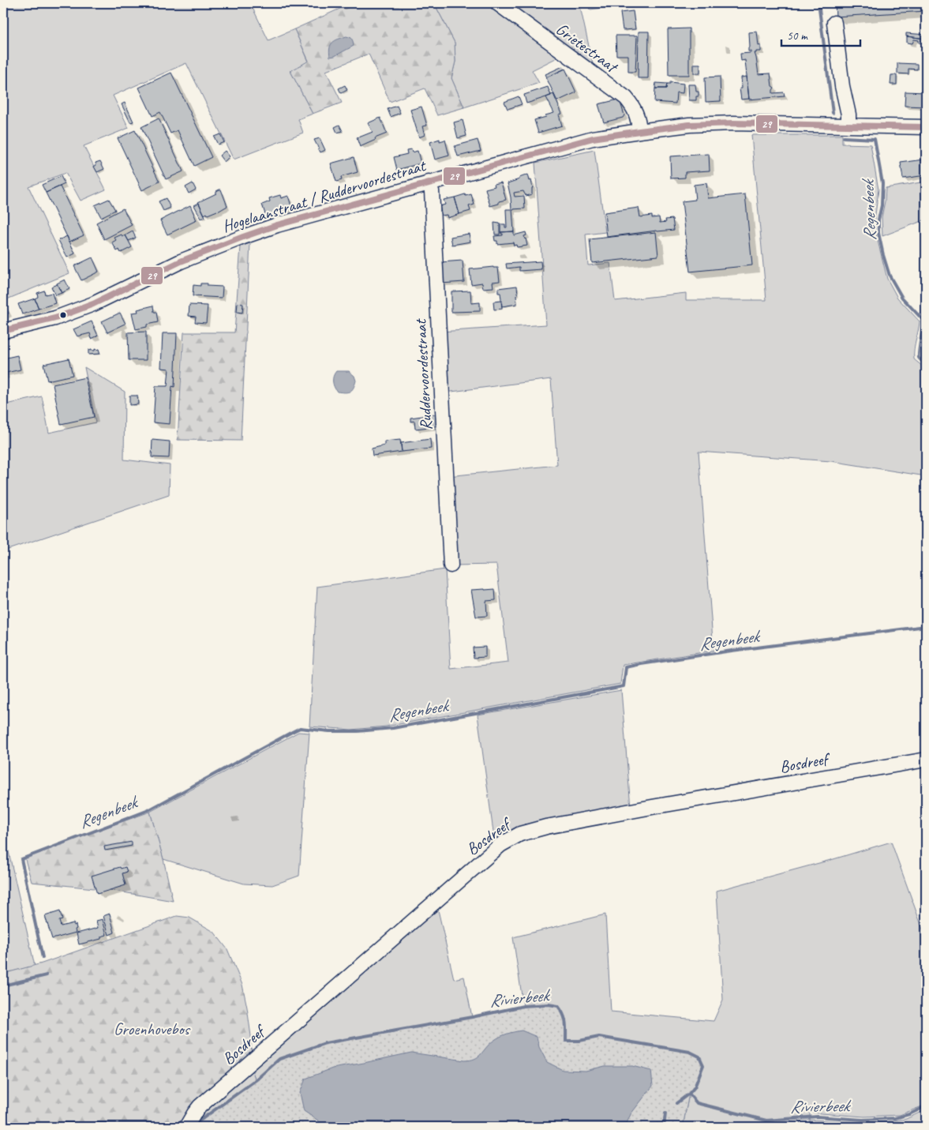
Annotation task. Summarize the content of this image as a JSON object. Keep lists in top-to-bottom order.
{
  "streets": {
    "street": [
      "Grietestraat",
      "Hogelaanstraat / Ruddervoordestraat",
      "Ruddervoordestraat",
      "Bosdreef"
    ]
  },
  "crossings": [
    ["Grietestraat", "Hogelaanstraat / Ruddervoordestraat"],
    ["Hogelaanstraat / Ruddervoordestraat", "Ruddervoordestraat"]
  ],
  "water": ["Regenbeek", "Rivierbeek"],
  "parks": ["Groenhovebos"],
  "lines": ["transit line 29"],
  "scale_bar": "50 m"
}
